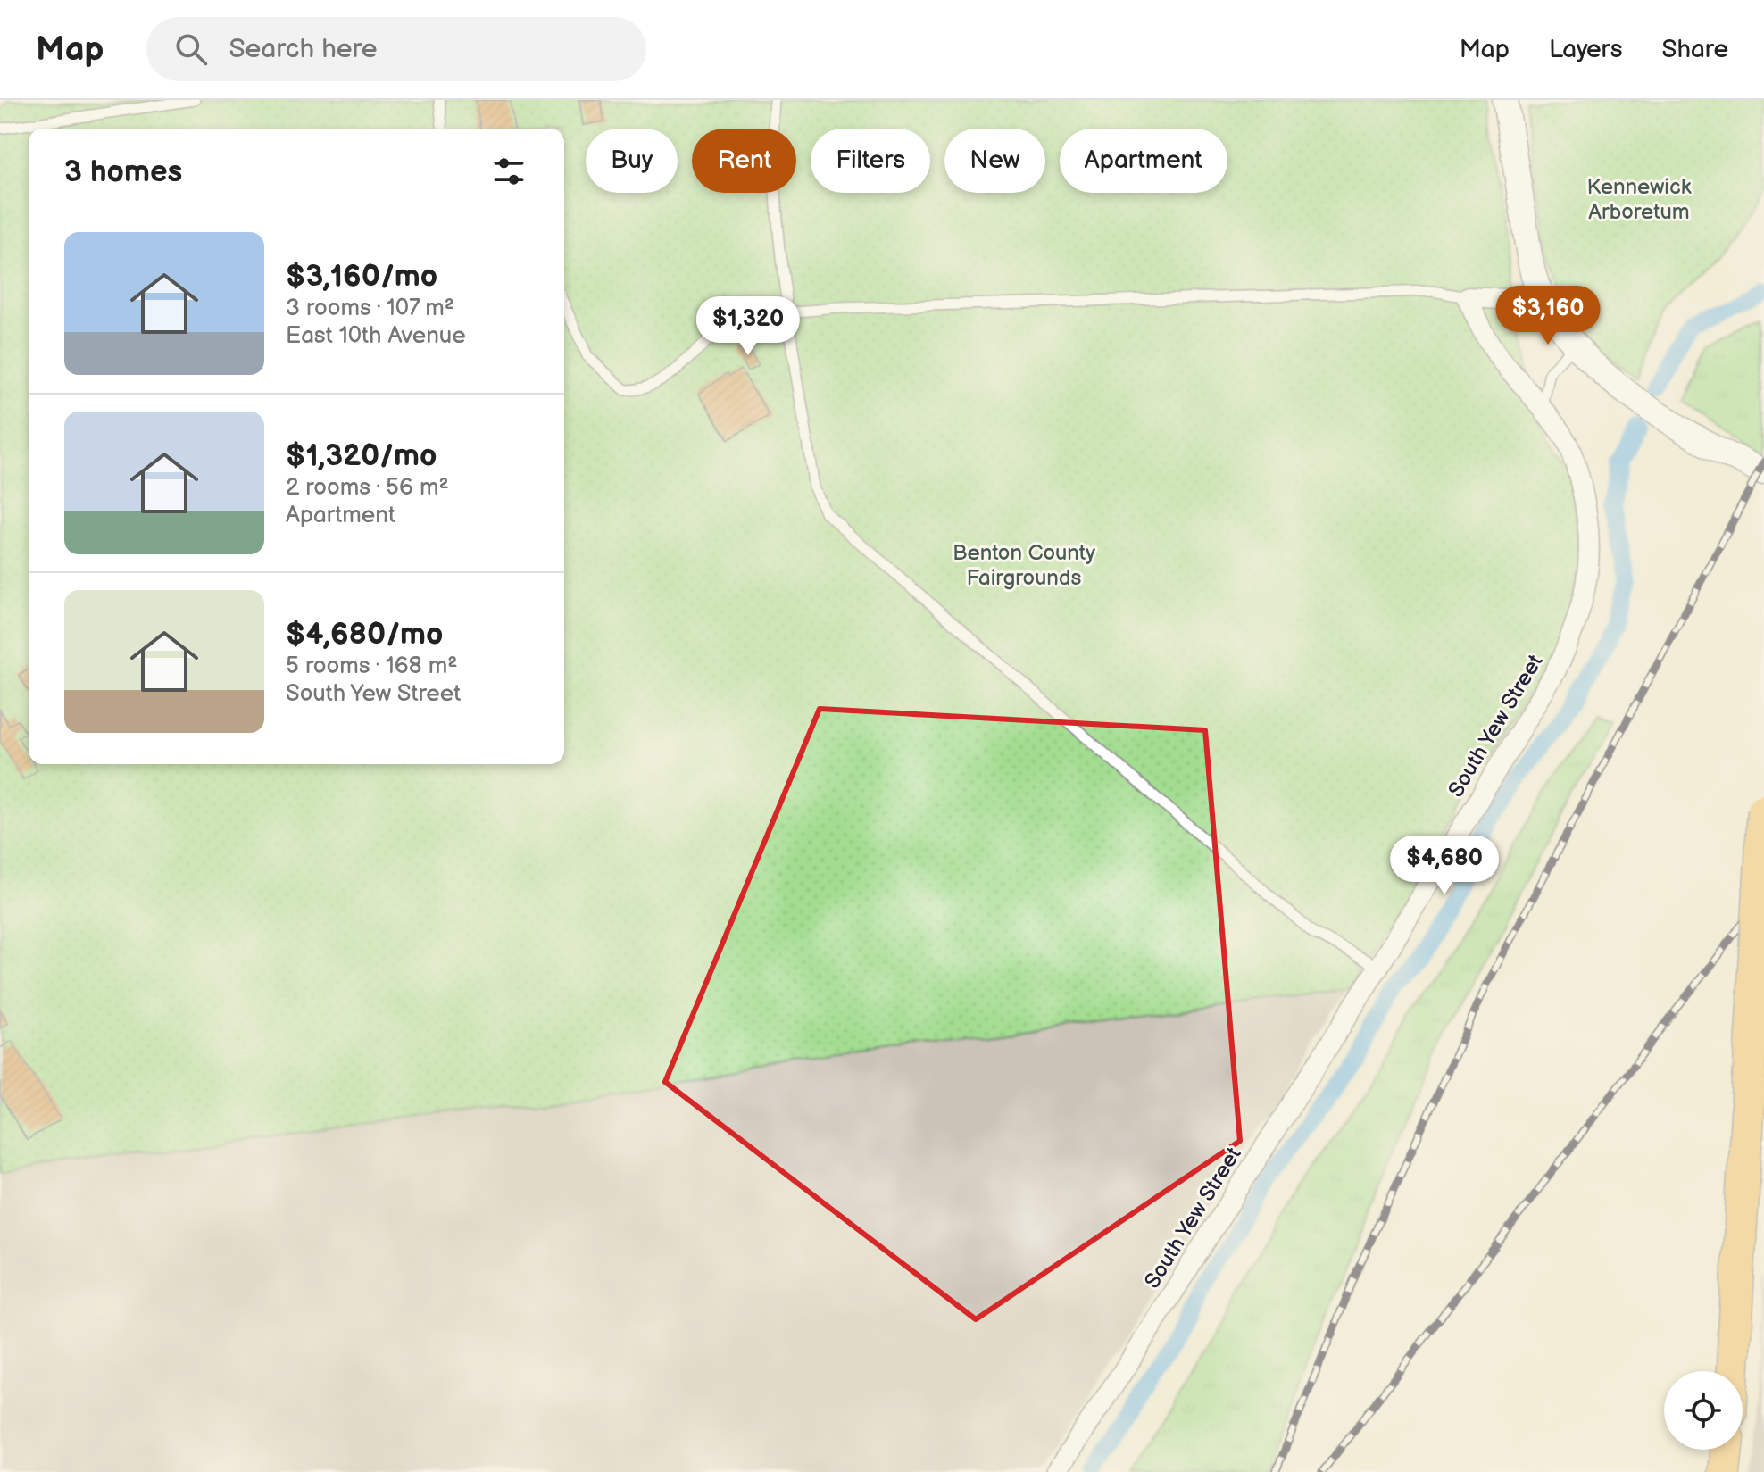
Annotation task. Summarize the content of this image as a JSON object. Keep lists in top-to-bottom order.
{
  "streets": {
    "street": ["South Yew Street"]
  },
  "parks": ["Kennewick Arboretum", "Benton County Fairgrounds"],
  "page": {
    "header": "Map",
    "search": "Search here",
    "nav": ["Map", "Layers", "Share"],
    "chip": [
      "Buy",
      "Rent",
      "Filters",
      "New",
      "Apartment"
    ],
    "heading": "3 homes",
    "list": [
      {
        "name": "$3,160/mo",
        "note": "3 rooms · 107 m² · East 10th Avenue"
      },
      {
        "name": "$1,320/mo",
        "note": "2 rooms · 56 m² · Apartment"
      },
      {
        "name": "$4,680/mo",
        "note": "5 rooms · 168 m² · South Yew Street"
      }
    ],
    "price": ["$3,160", "$1,320", "$4,680"]
  }
}
